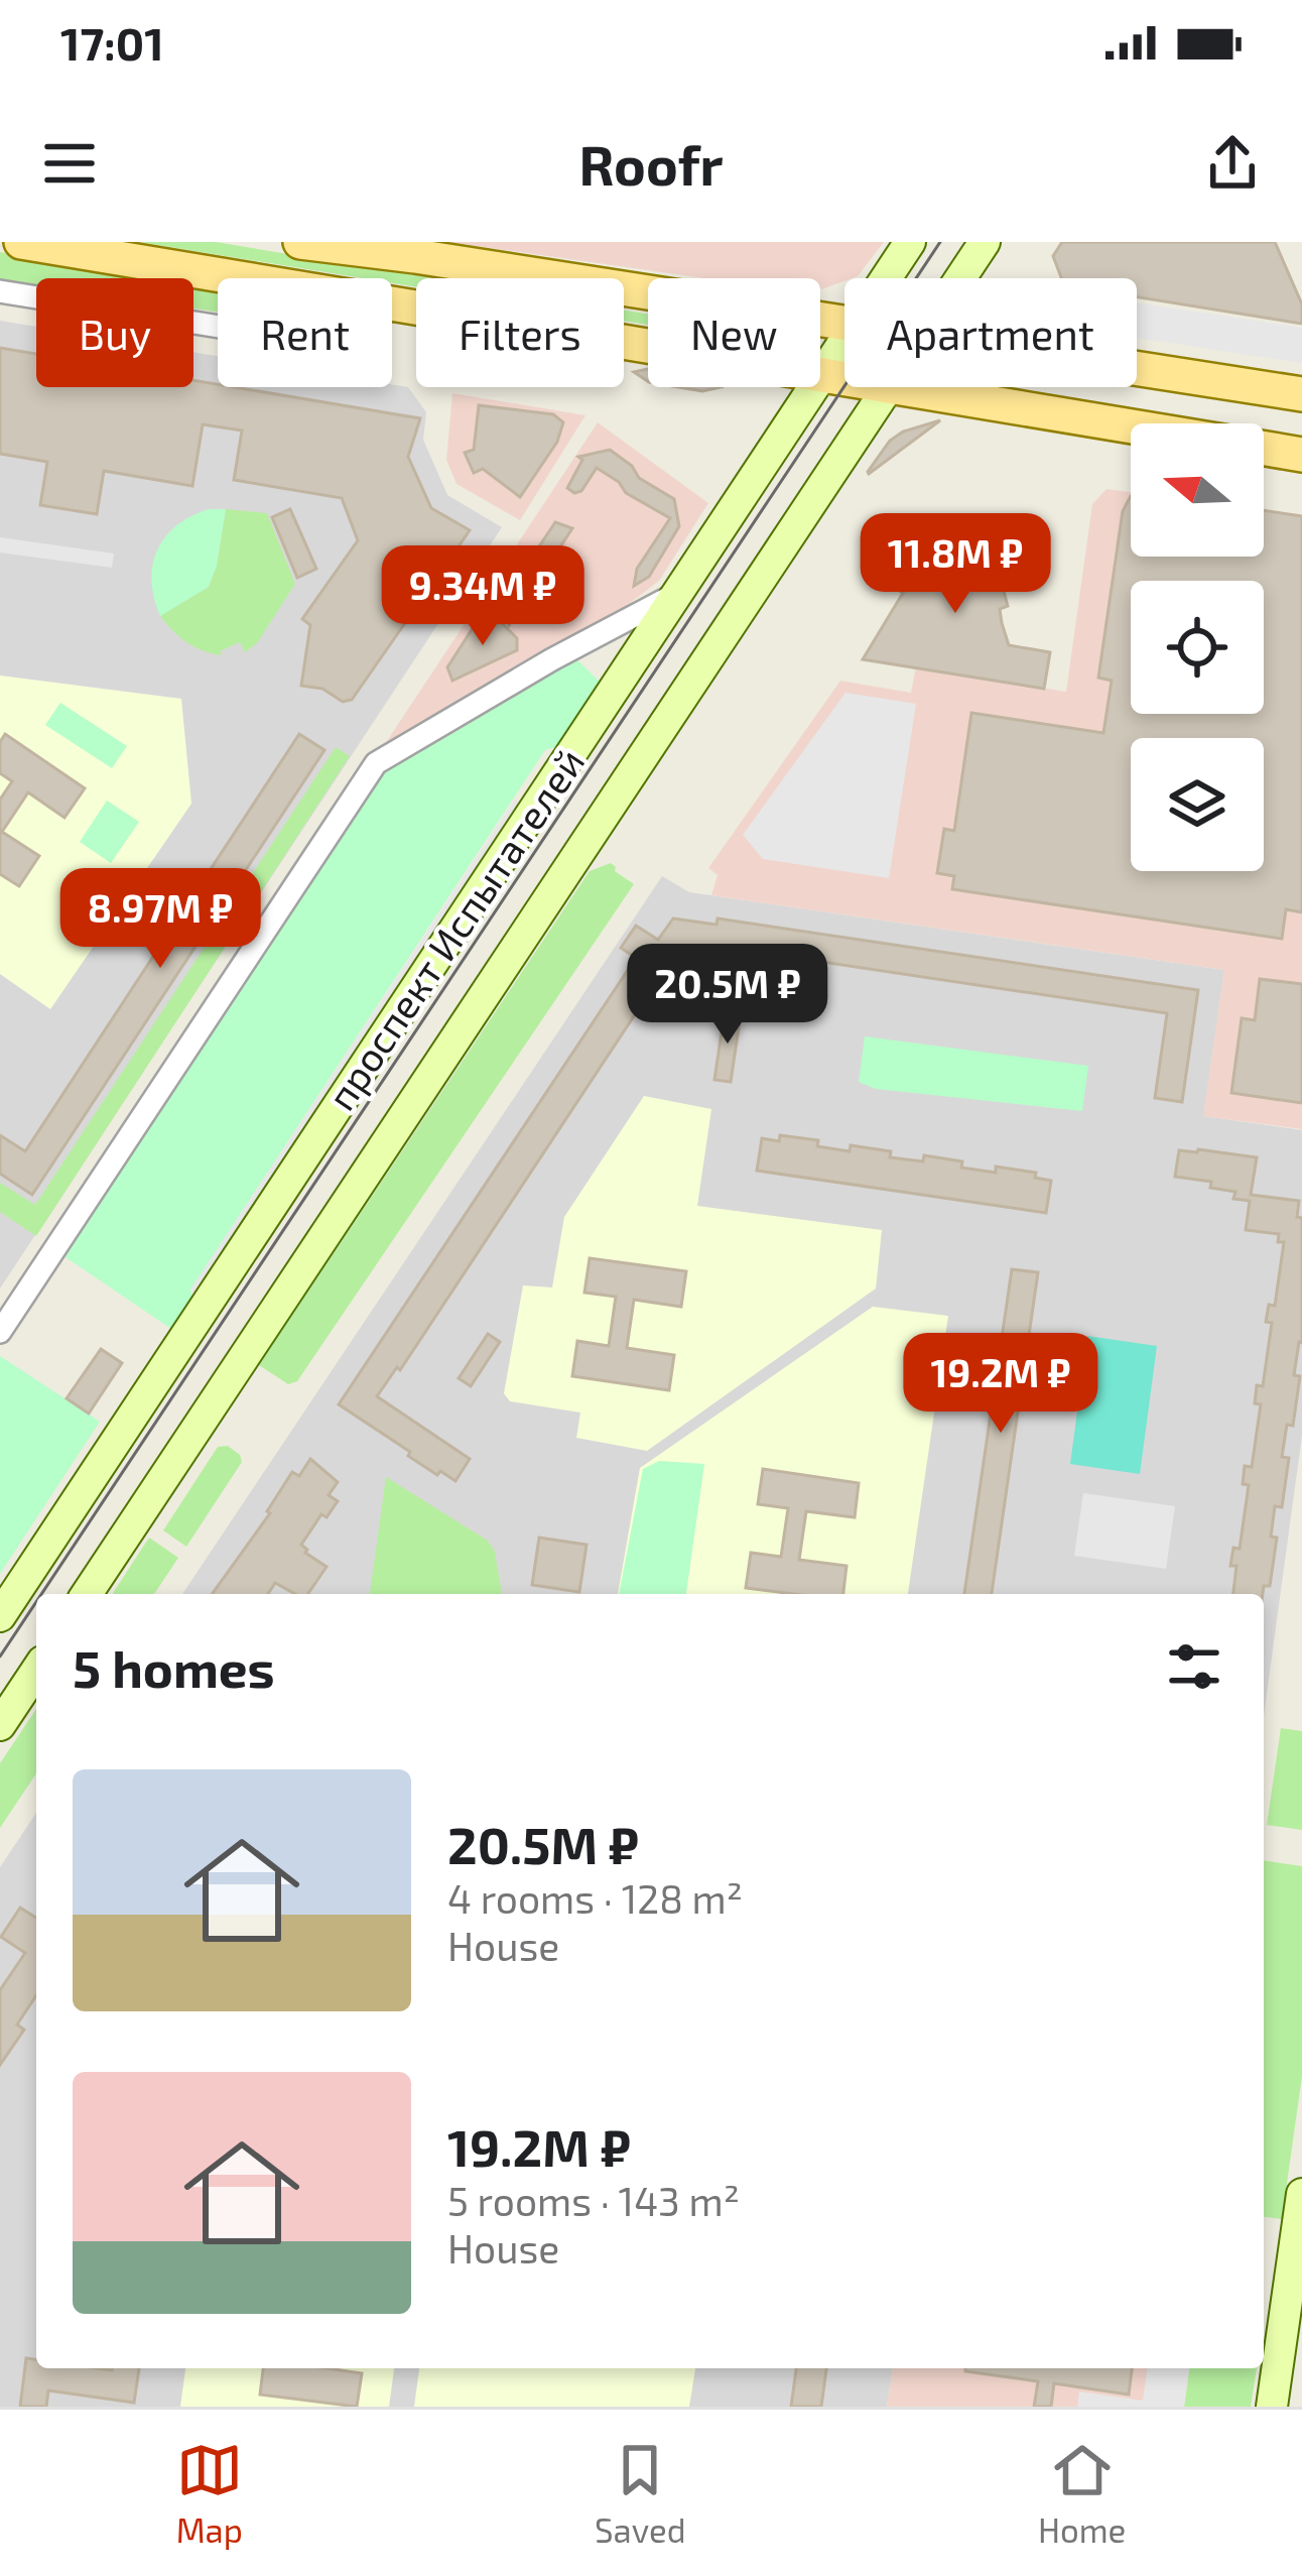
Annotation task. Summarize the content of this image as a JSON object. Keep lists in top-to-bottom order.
{
  "streets": {
    "main road": ["проспект Испытателей"]
  },
  "north": "left",
  "page": {
    "status": "17:01",
    "header": "Roofr",
    "chip": [
      "Buy",
      "Rent",
      "Filters",
      "New",
      "Apartment"
    ],
    "price": [
      "11.8M ₽",
      "9.34M ₽",
      "8.97M ₽",
      "20.5M ₽",
      "19.2M ₽"
    ],
    "heading": "5 homes",
    "list": [
      {
        "name": "20.5M ₽",
        "note": "4 rooms · 128 m² · House"
      },
      {
        "name": "19.2M ₽",
        "note": "5 rooms · 143 m² · House"
      }
    ],
    "tabs": ["Map", "Saved", "Home"]
  }
}
